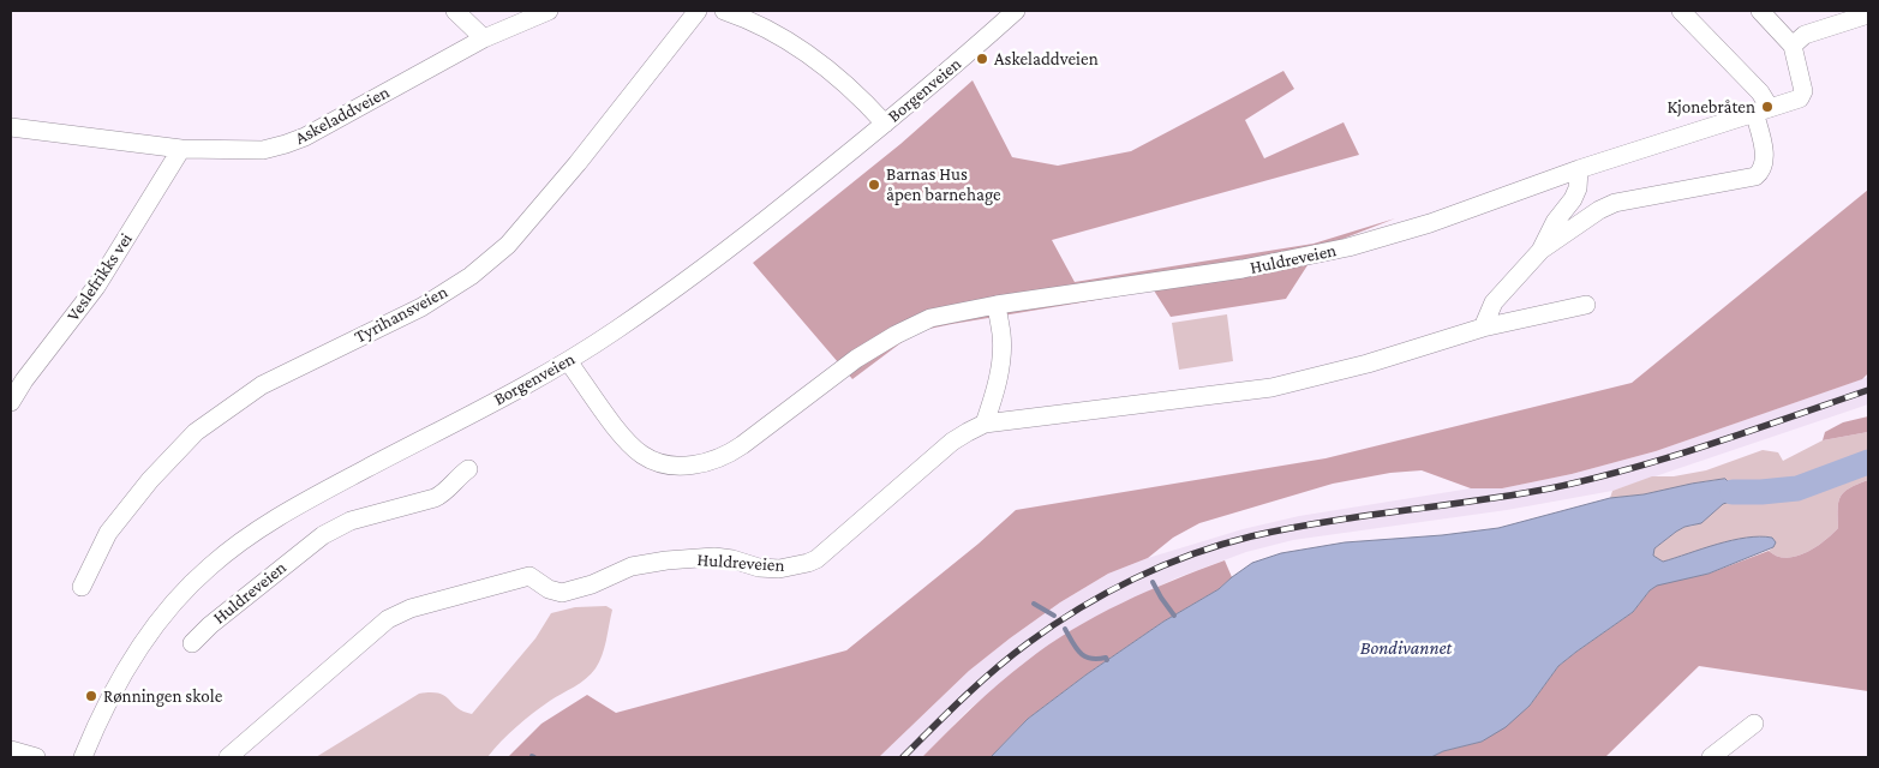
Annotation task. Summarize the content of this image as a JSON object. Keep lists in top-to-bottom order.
{
  "streets": {
    "street": [
      "Borgenveien",
      "Askeladdveien",
      "Huldreveien",
      "Veslefrikks vei",
      "Tyrihansveien"
    ]
  },
  "crossings": [
    ["Borgenveien", "Huldreveien"],
    ["Askeladdveien", "Veslefrikks vei"]
  ],
  "water": ["Bondivannet"],
  "places": [
    "Askeladdveien",
    "Kjonebråten",
    "Barnas Hus åpen barnehage",
    "Rønningen skole"
  ]
}
